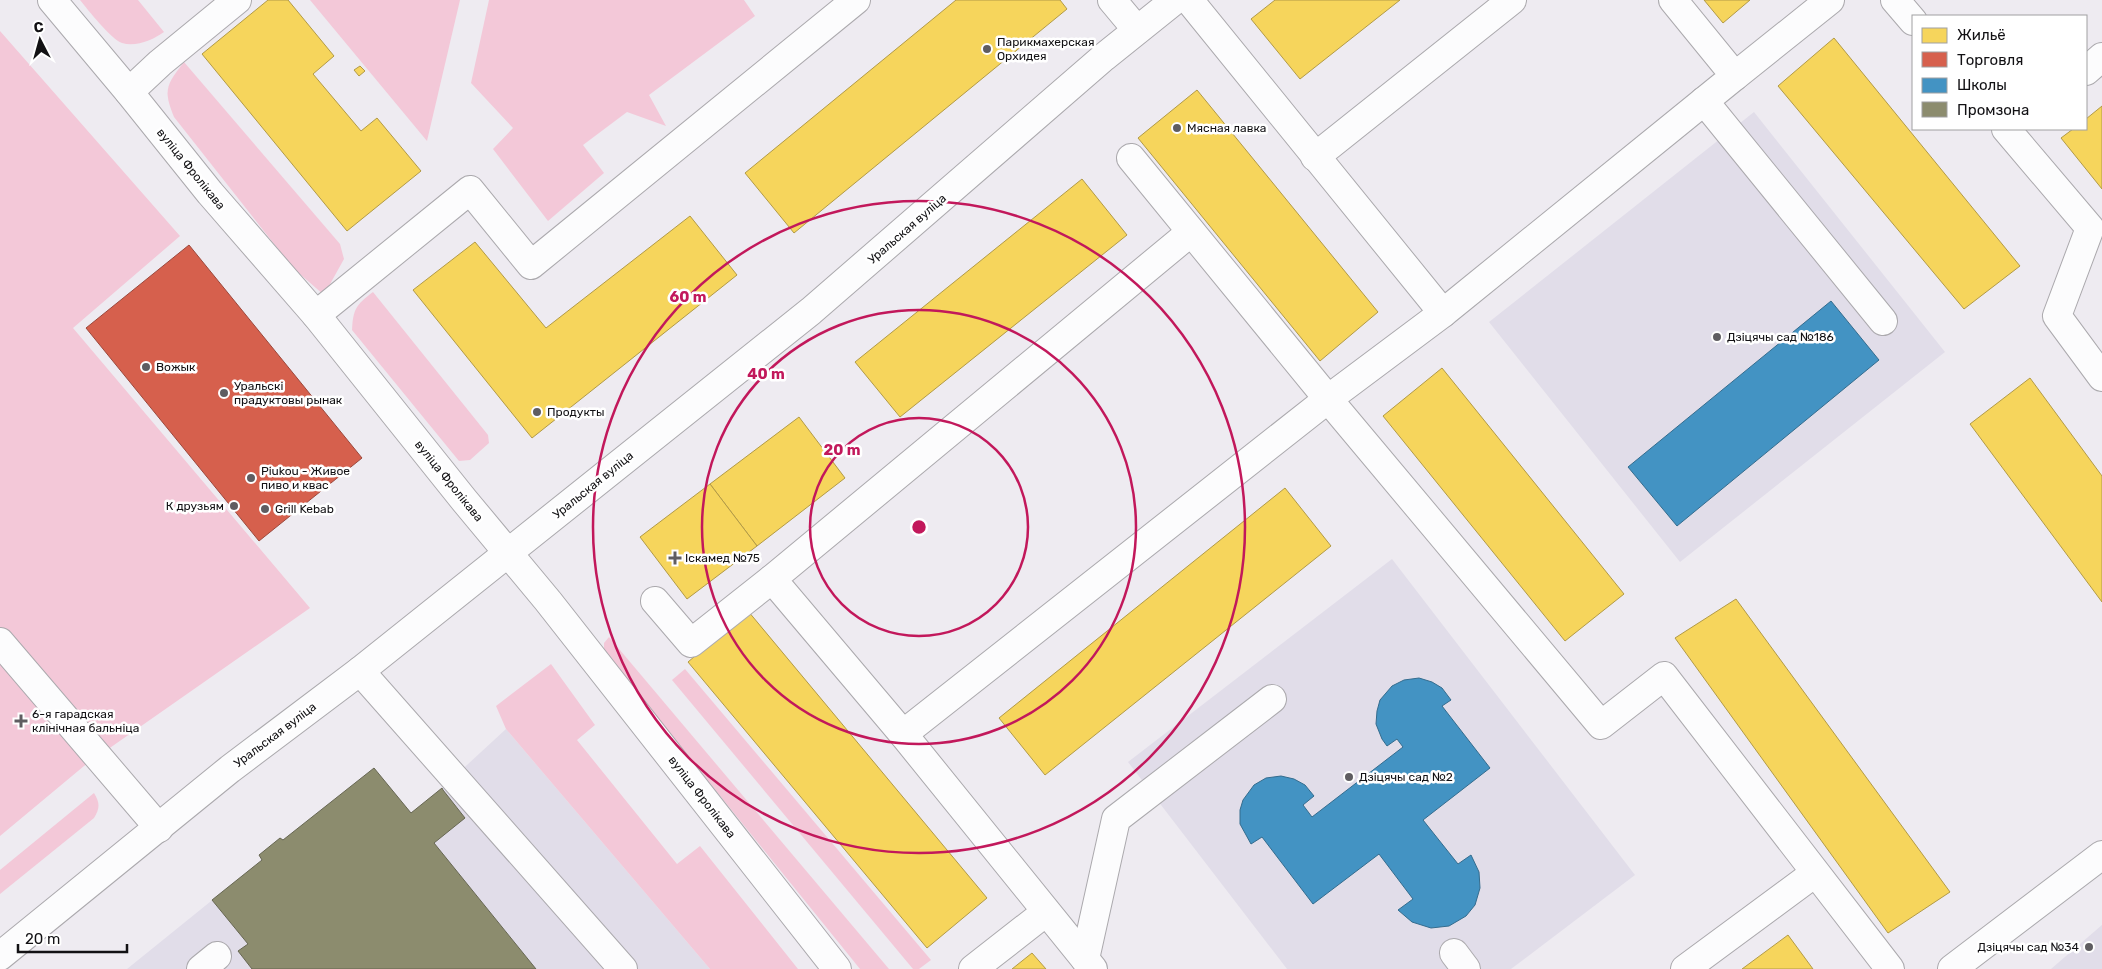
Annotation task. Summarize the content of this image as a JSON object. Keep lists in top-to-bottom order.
{
  "streets": {
    "street": ["вуліца Фролікава", "Уральская вуліца"]
  },
  "crossings": [
    ["вуліца Фролікава", "Уральская вуліца"]
  ],
  "places": {
    "other": [
      "Парикмахерская Орхидея",
      "Мясная лавка",
      "Дзіцячы сад №186",
      "Вожык",
      "Уральскі прадуктовы рынак",
      "Продукты",
      "Piukou - Живое пиво и квас",
      "К друзьям",
      "Grill Kebab",
      "Дзіцячы сад №2",
      "Дзіцячы сад №34"
    ],
    "health": ["Іскамед №75", "6-я гарадская клінічная бальніца"]
  },
  "legend": [
    "Жильё",
    "Торговля",
    "Школы",
    "Промзона"
  ],
  "scale_bar": "20 m",
  "north": "top",
  "rings": ["60 m", "40 m", "20 m"]
}
